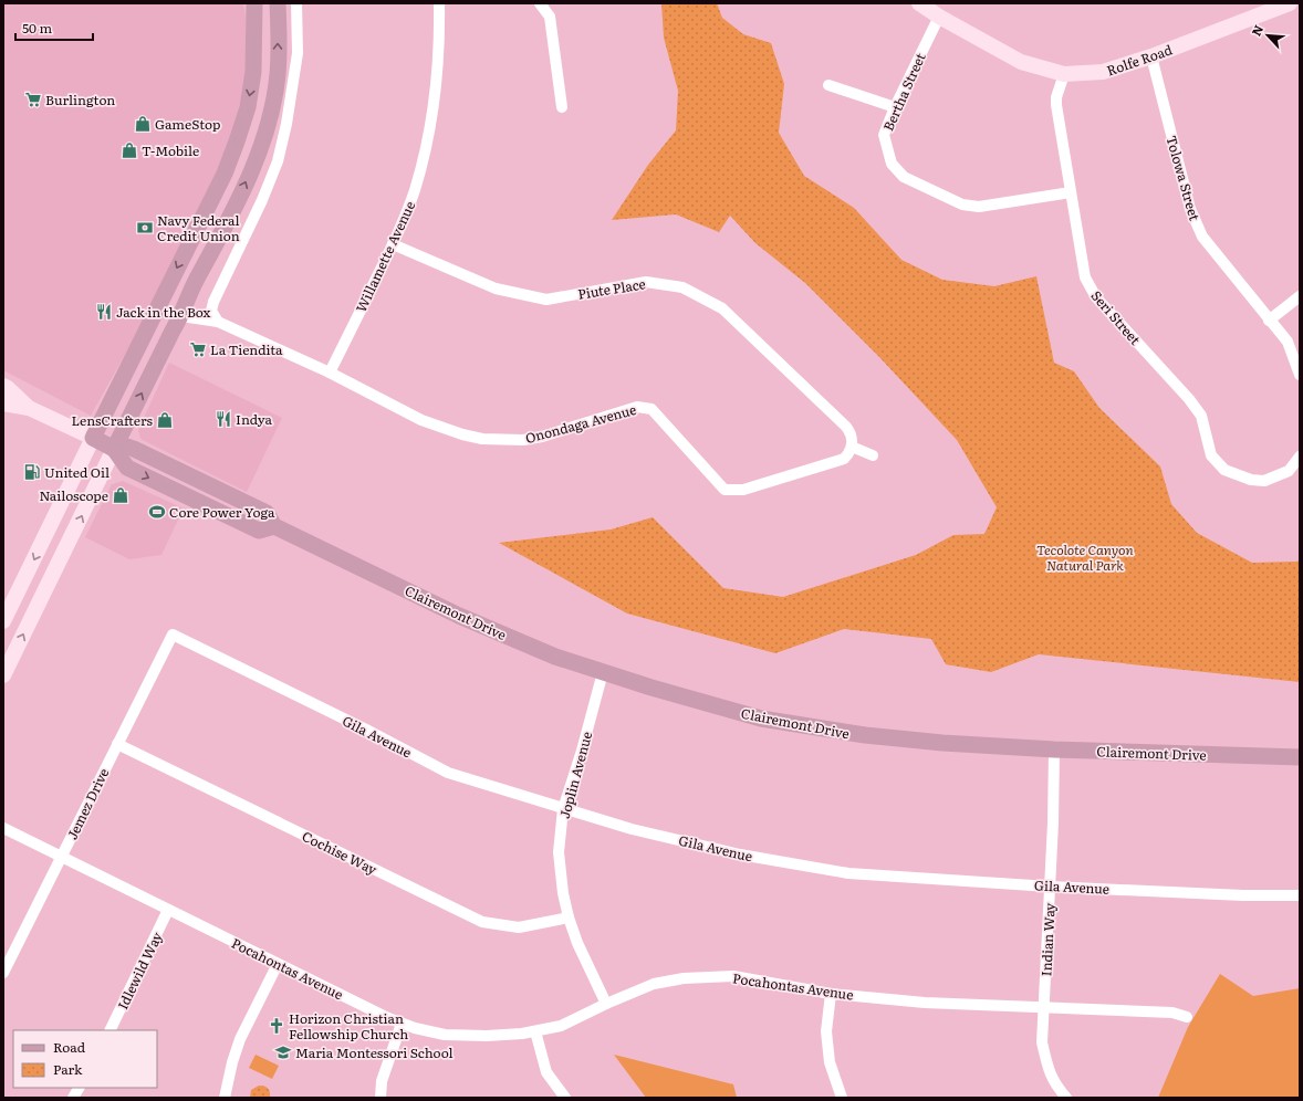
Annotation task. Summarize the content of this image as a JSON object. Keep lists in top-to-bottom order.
{
  "streets": {
    "main road": ["Rolfe Road", "Clairemont Drive"],
    "street": [
      "Bertha Street",
      "Tolowa Street",
      "Willamette Avenue",
      "Piute Place",
      "Seri Street",
      "Onondaga Avenue",
      "Gila Avenue",
      "Joplin Avenue",
      "Jemez Drive",
      "Cochise Way",
      "Indian Way",
      "Pocahontas Avenue",
      "Idlewild Way"
    ]
  },
  "crossings": [
    ["Rolfe Road", "Bertha Street"],
    ["Rolfe Road", "Tolowa Street"],
    ["Rolfe Road", "Seri Street"],
    ["Bertha Street", "Seri Street"],
    ["Willamette Avenue", "Piute Place"],
    ["Willamette Avenue", "Onondaga Avenue"],
    ["Piute Place", "Onondaga Avenue"],
    ["Clairemont Drive", "Joplin Avenue"],
    ["Clairemont Drive", "Indian Way"],
    ["Gila Avenue", "Joplin Avenue"],
    ["Gila Avenue", "Jemez Drive"],
    ["Gila Avenue", "Indian Way"],
    ["Joplin Avenue", "Cochise Way"],
    ["Joplin Avenue", "Pocahontas Avenue"],
    ["Jemez Drive", "Cochise Way"],
    ["Jemez Drive", "Pocahontas Avenue"],
    ["Indian Way", "Pocahontas Avenue"],
    ["Pocahontas Avenue", "Idlewild Way"]
  ],
  "parks": ["Tecolote Canyon Natural Park"],
  "places": {
    "supermarket": ["Burlington", "La Tiendita"],
    "shop": [
      "GameStop",
      "T-Mobile",
      "LensCrafters",
      "Nailoscope"
    ],
    "bank": ["Navy Federal Credit Union"],
    "restaurant": ["Jack in the Box", "Indya"],
    "fuel station": ["United Oil"],
    "sports": ["Core Power Yoga"],
    "church": ["Horizon Christian Fellowship Church"],
    "school or university": ["Maria Montessori School"]
  },
  "legend": ["Road", "Park"],
  "scale_bar": "50 m",
  "north": "top left"
}
